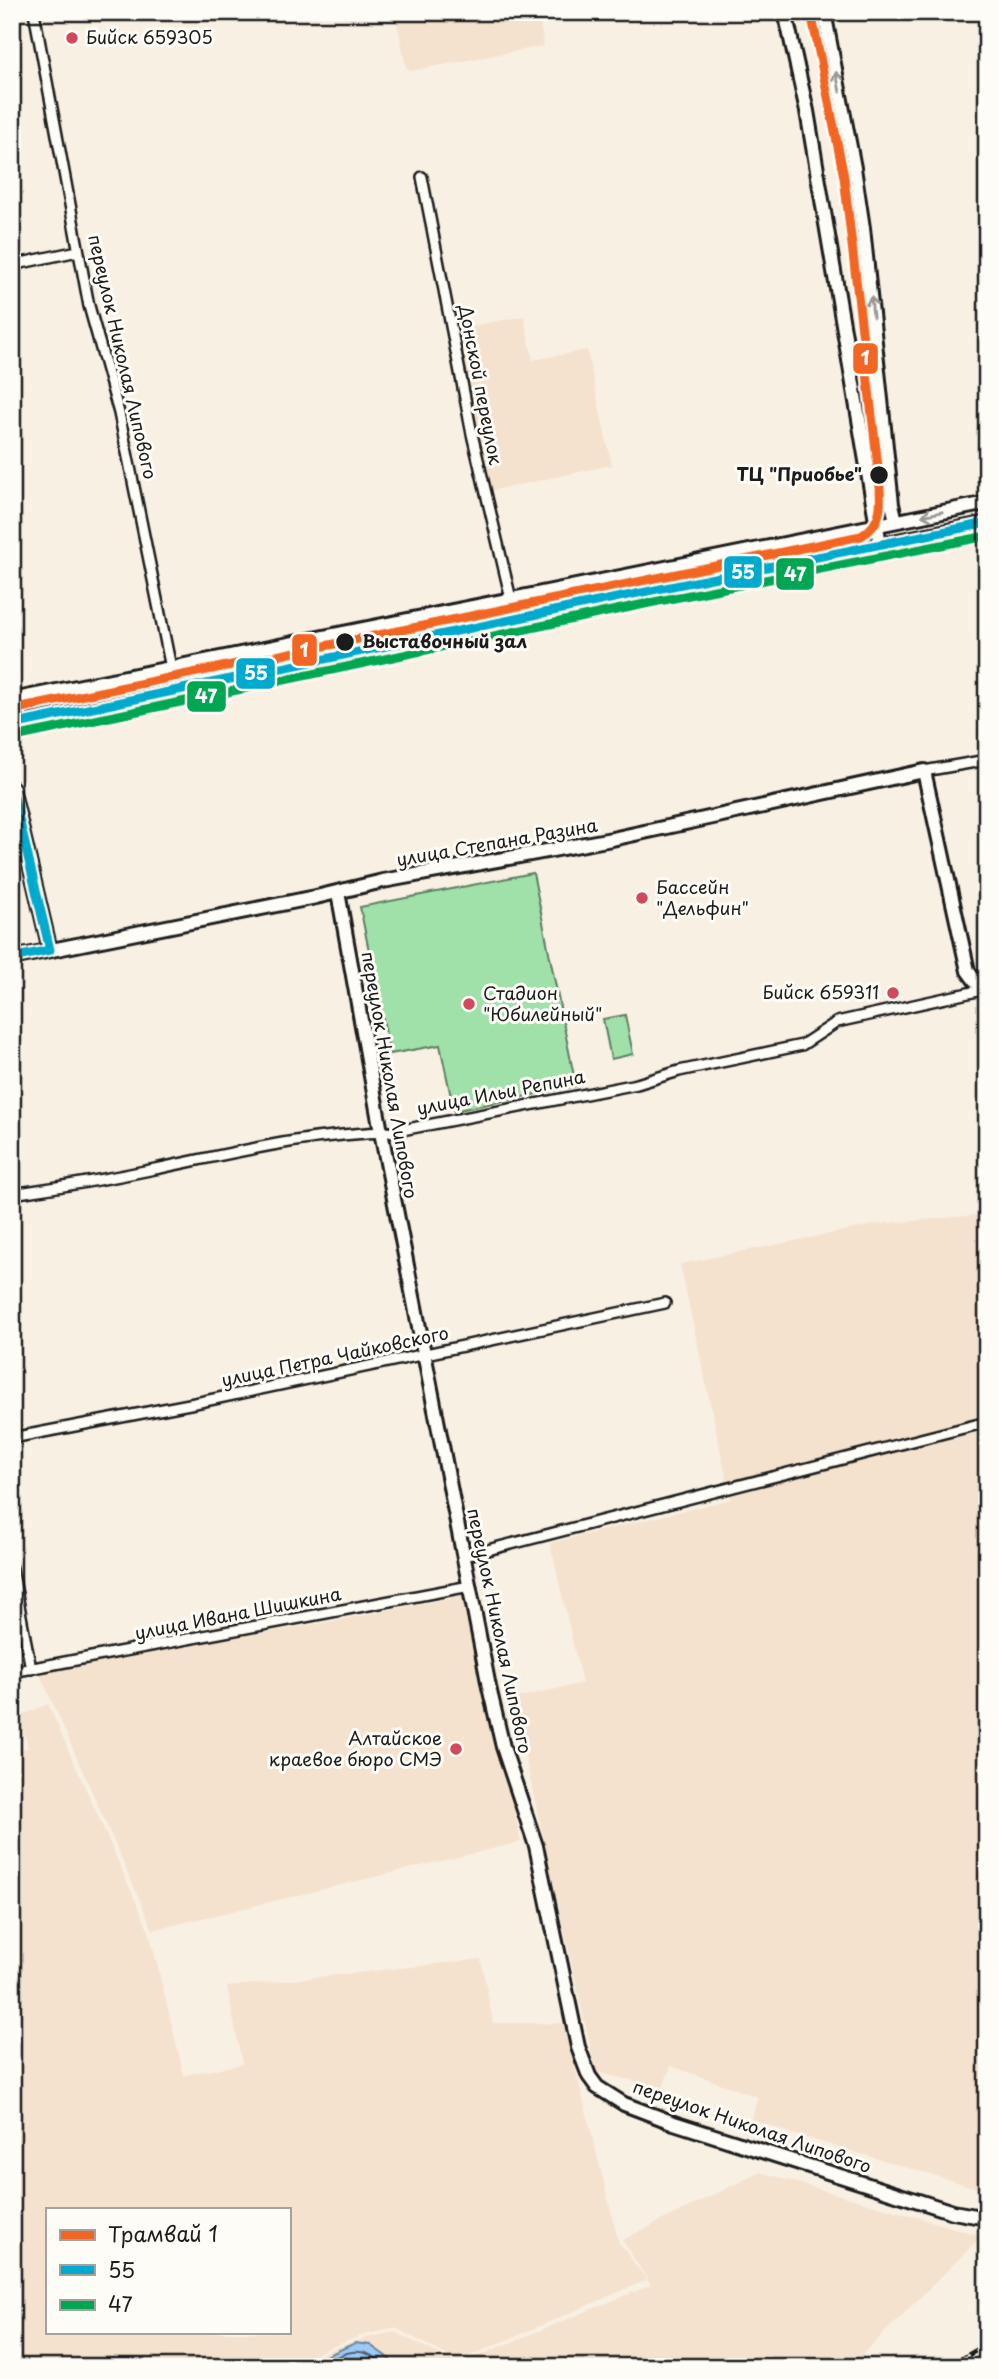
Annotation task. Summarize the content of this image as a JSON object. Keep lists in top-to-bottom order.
{
  "streets": {
    "street": [
      "переулок Николая Липового",
      "Донской переулок",
      "улица Степана Разина",
      "улица Ильи Репина",
      "улица Петра Чайковского",
      "улица Ивана Шишкина"
    ]
  },
  "crossings": [
    ["переулок Николая Липового", "улица Степана Разина"],
    ["переулок Николая Липового", "улица Ильи Репина"],
    ["переулок Николая Липового", "улица Петра Чайковского"],
    ["переулок Николая Липового", "улица Ивана Шишкина"]
  ],
  "places": [
    "Бийск 659305",
    "ТЦ \"Приобье\"",
    "Выставочный зал",
    "Бассейн \"Дельфин\"",
    "Бийск 659311",
    "Стадион \"Юбилейный\"",
    "Алтайское краевое бюро СМЭ"
  ],
  "lines": ["tram line 1", "transit line 55", "transit line 47"],
  "legend": ["Трамвай 1", "55", "47"]
}
